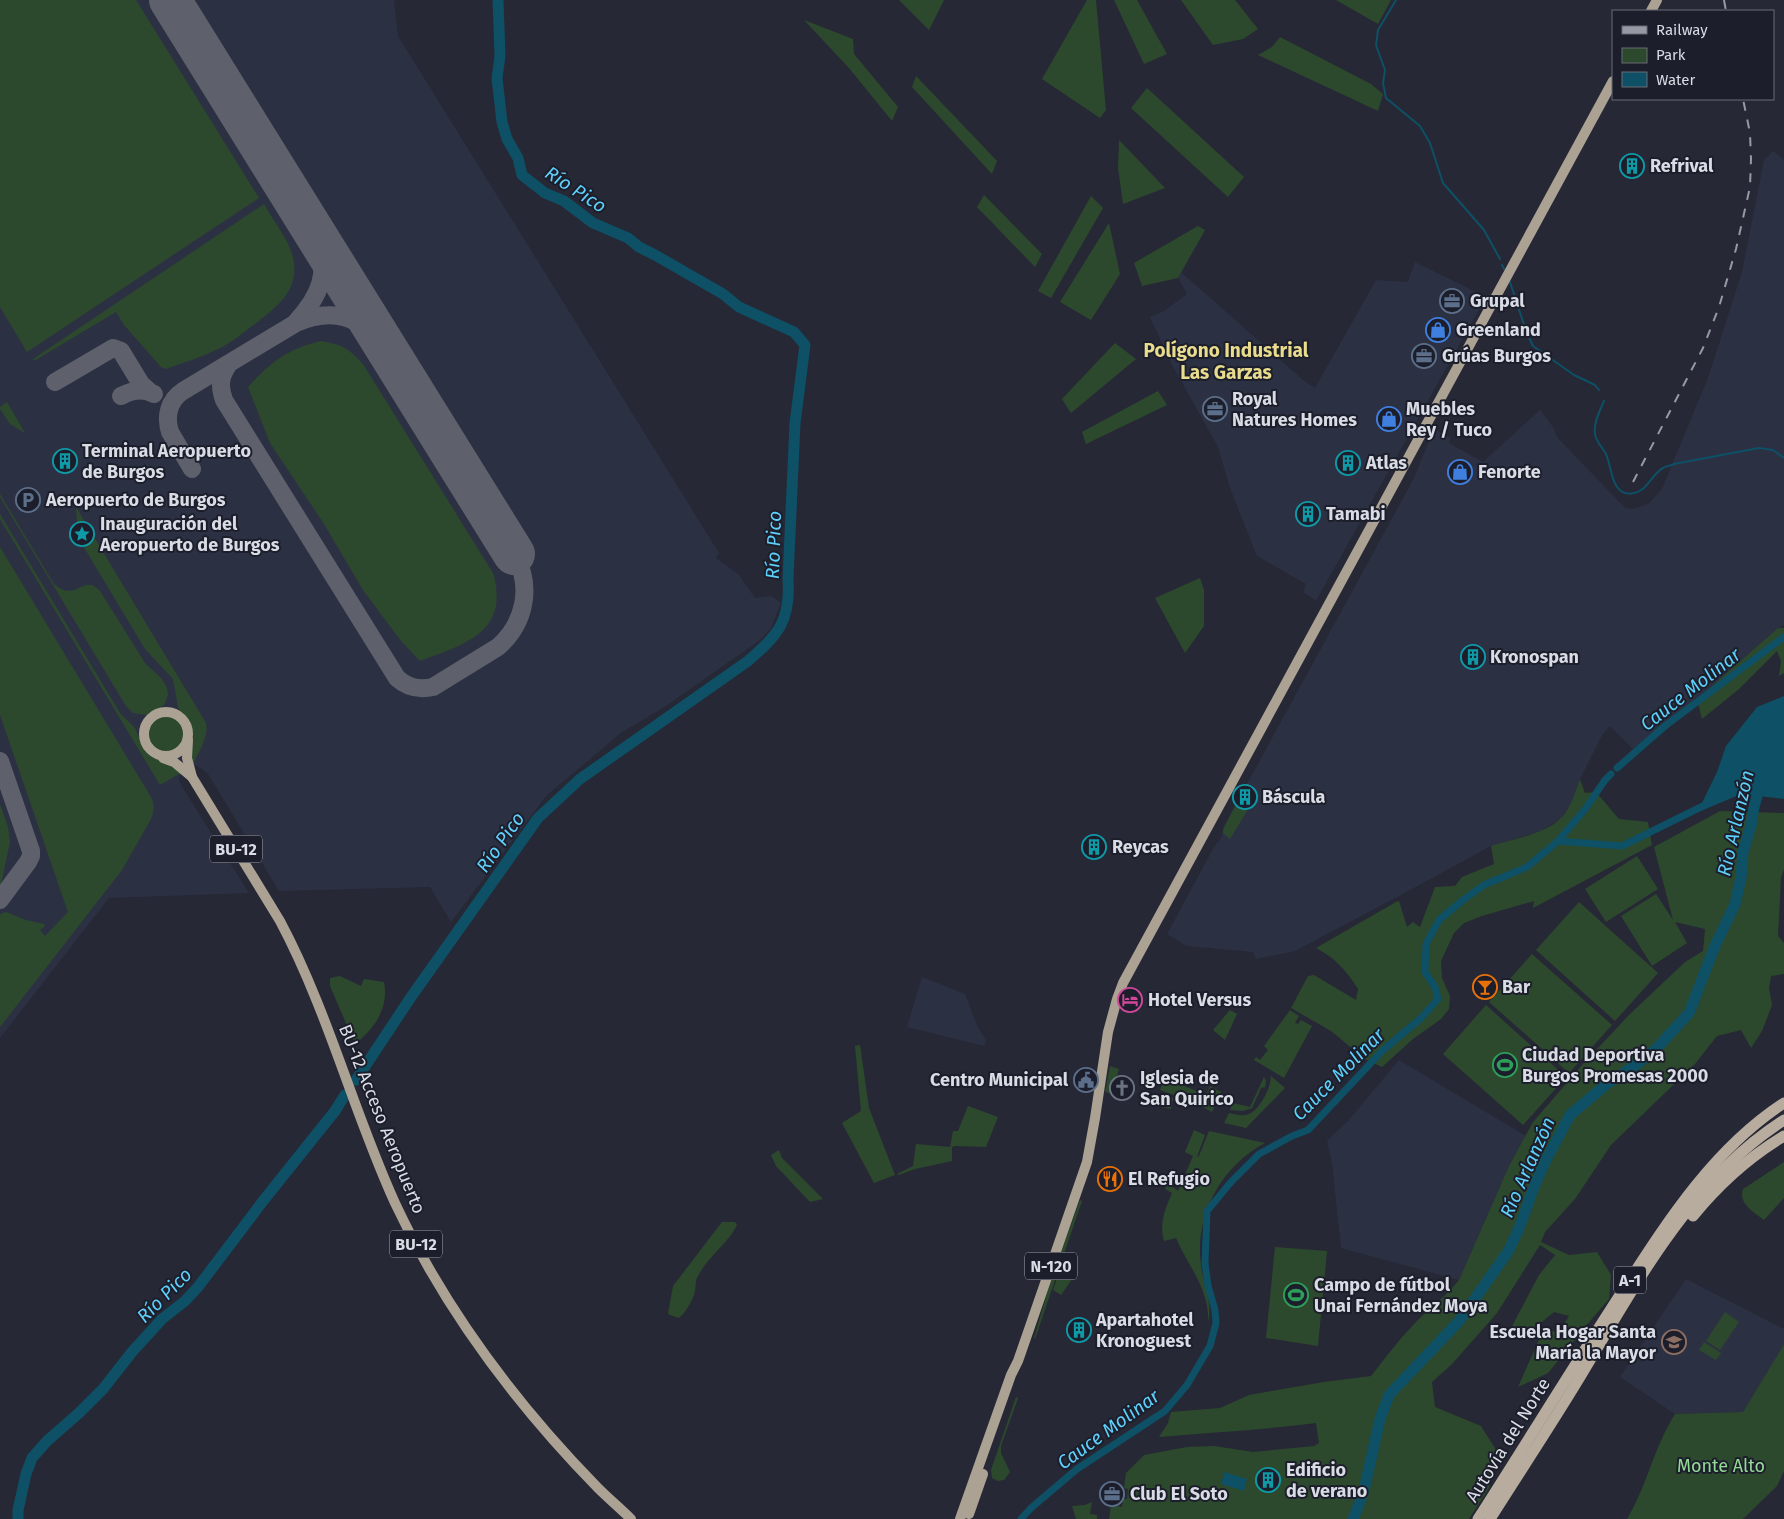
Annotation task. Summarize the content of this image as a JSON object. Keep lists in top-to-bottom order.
{
  "streets": {
    "highway": [
      "BU-12",
      "BU-12 Acceso Aeropuerto",
      "N-120",
      "A-1",
      "Autovía del Norte"
    ]
  },
  "crossings": [
    ["BU-12", "BU-12 Acceso Aeropuerto"],
    ["A-1", "Autovía del Norte"]
  ],
  "districts": ["Polígono Industrial Las Garzas"],
  "water": ["Río Pico", "Cauce Molinar", "Río Arlanzón"],
  "parks": ["Monte Alto"],
  "places": {
    "building": [
      "Refrival",
      "Terminal Aeropuerto de Burgos",
      "Atlas",
      "Tamabi",
      "Kronospan",
      "Báscula",
      "Reycas",
      "Apartahotel Kronoguest",
      "Edificio de verano"
    ],
    "office": [
      "Grupal",
      "Grúas Burgos",
      "Royal Natures Homes",
      "Club El Soto"
    ],
    "shop": ["Greenland", "Muebles Rey / Tuco", "Fenorte"],
    "parking": ["Aeropuerto de Burgos"],
    "place": ["Inauguración del Aeropuerto de Burgos"],
    "bar": ["Bar"],
    "hotel": ["Hotel Versus"],
    "sports": ["Ciudad Deportiva Burgos Promesas 2000", "Campo de fútbol Unai Fernández Moya"],
    "public building": ["Centro Municipal"],
    "church": ["Iglesia de San Quirico"],
    "restaurant": ["El Refugio"],
    "school or university": ["Escuela Hogar Santa María la Mayor"]
  },
  "legend": ["Railway", "Park", "Water"]
}
